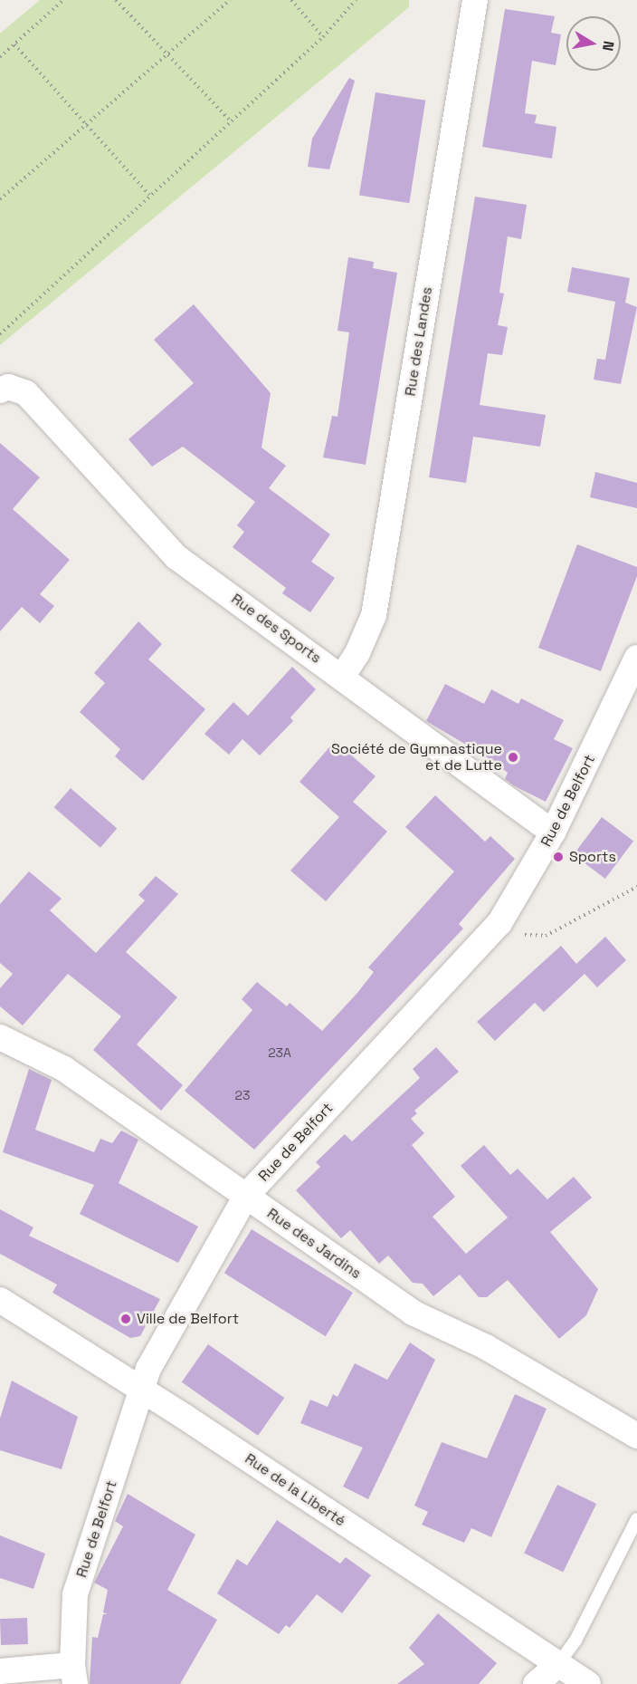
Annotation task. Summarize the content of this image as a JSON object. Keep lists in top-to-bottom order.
{
  "streets": {
    "street": [
      "Rue des Landes",
      "Rue des Sports",
      "Rue de Belfort",
      "Rue des Jardins",
      "Rue de la Liberté"
    ]
  },
  "crossings": [
    ["Rue des Landes", "Rue des Sports"],
    ["Rue des Sports", "Rue de Belfort"],
    ["Rue de Belfort", "Rue des Jardins"],
    ["Rue de Belfort", "Rue de la Liberté"]
  ],
  "places": ["Société de Gymnastique et de Lutte", "Sports", "Ville de Belfort"],
  "house_numbers": ["23A", "23"],
  "north": "right"
}
